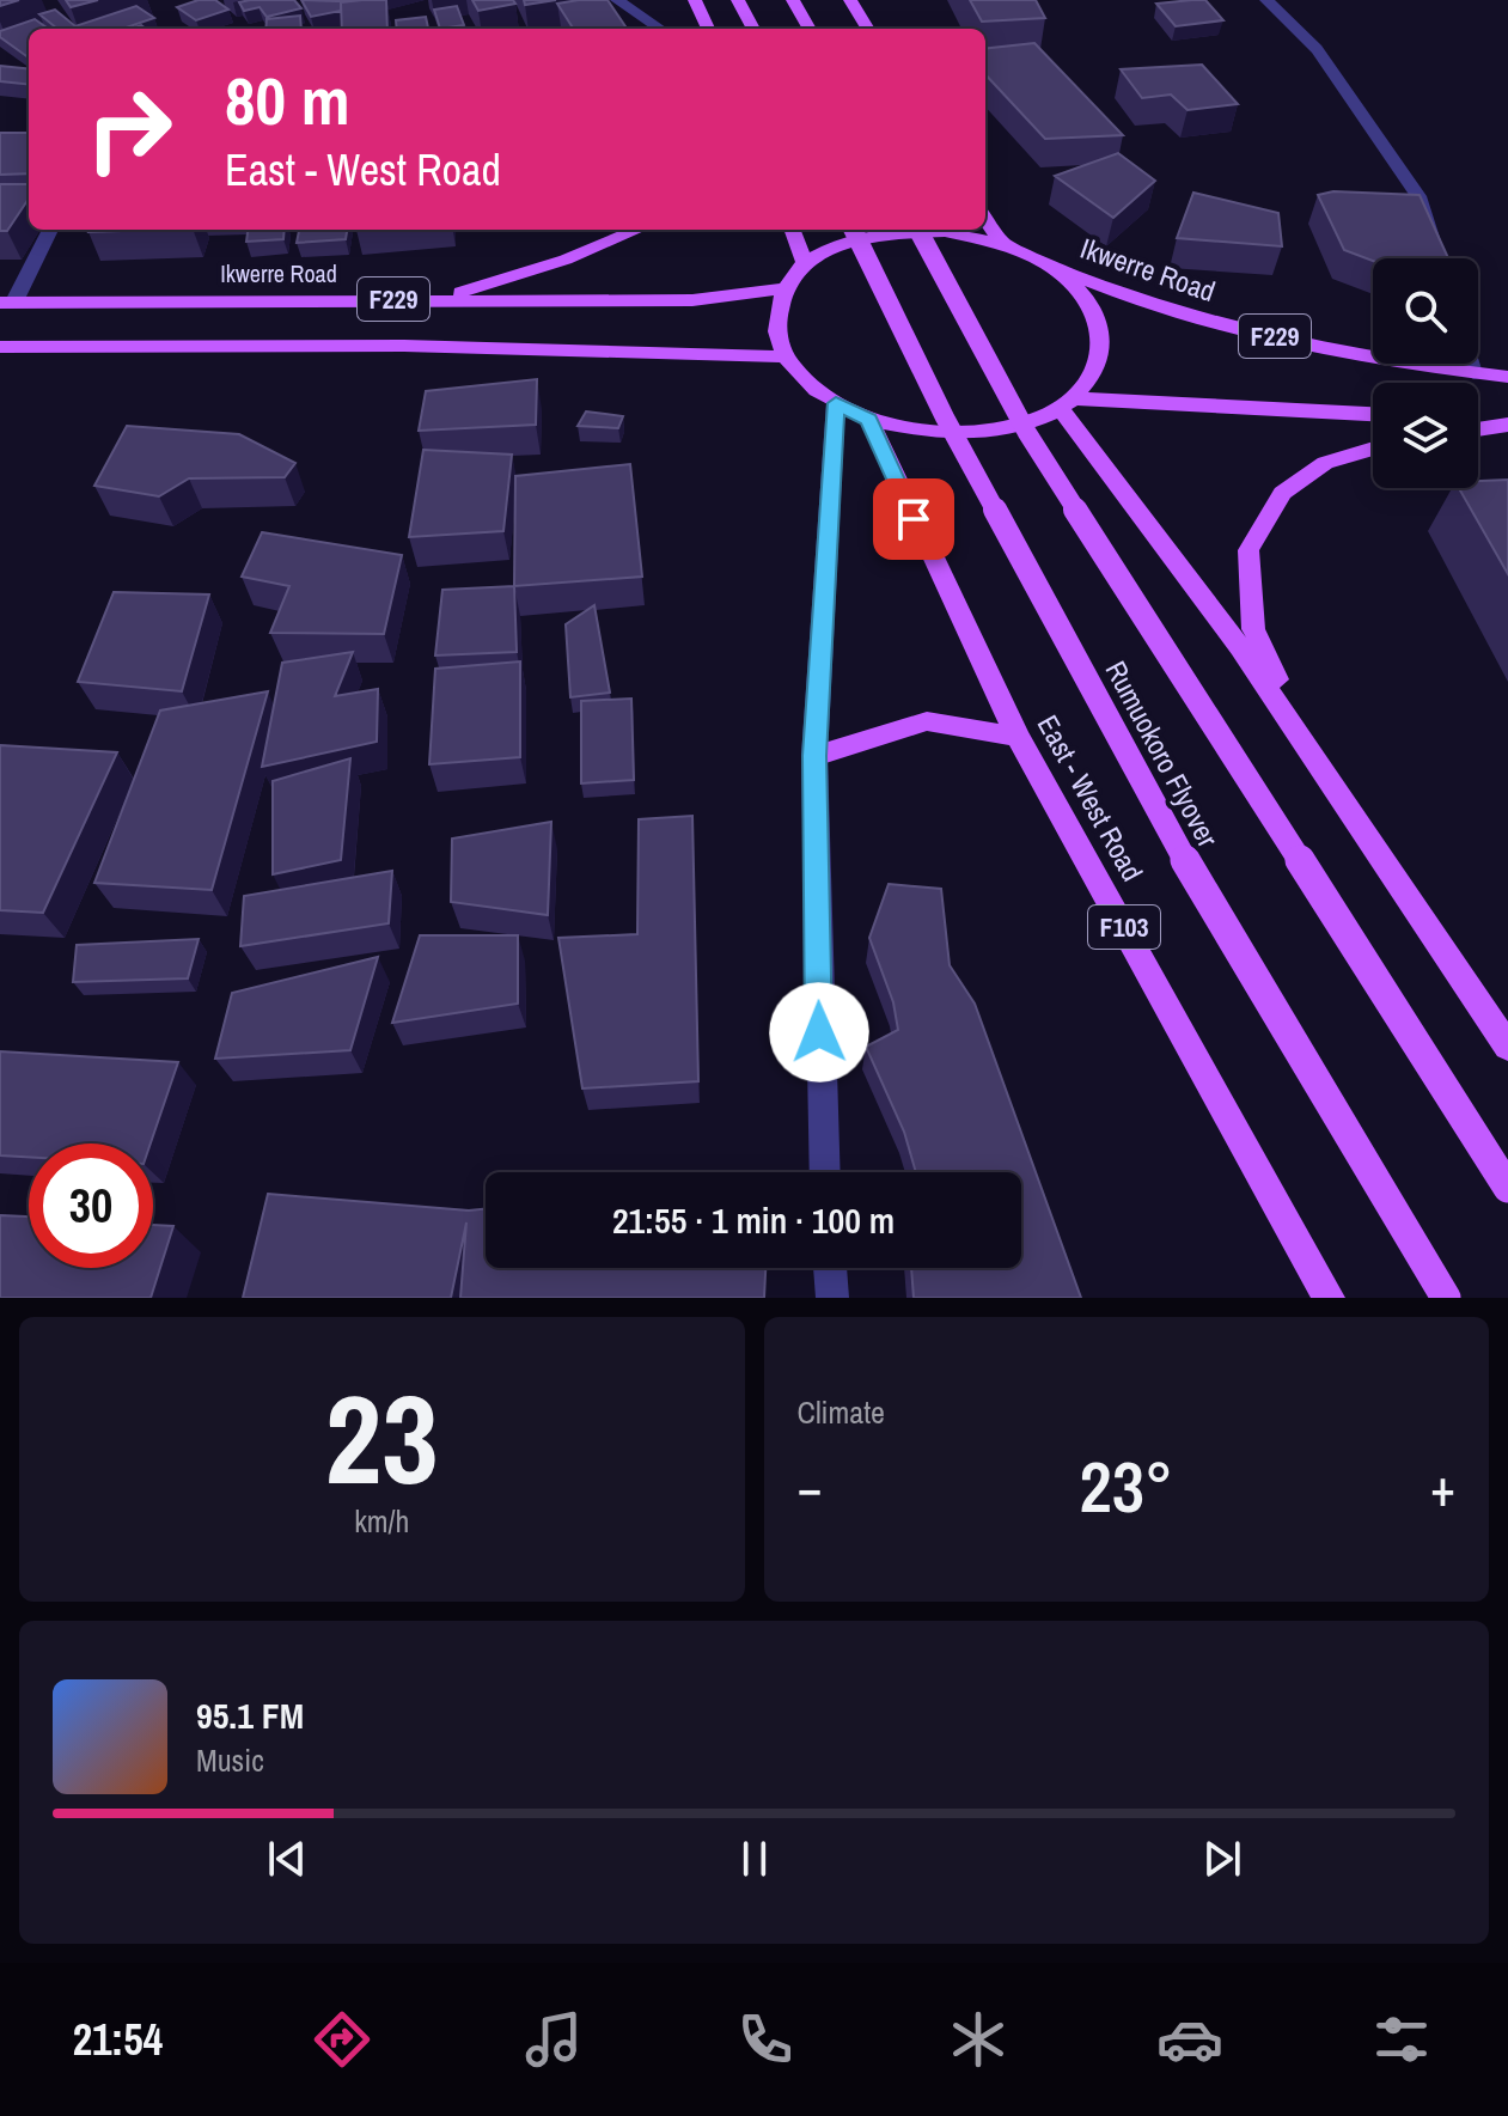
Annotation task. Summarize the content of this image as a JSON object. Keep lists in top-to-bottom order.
{
  "streets": {
    "main road": [
      "Ikwerre Road",
      "F229",
      "Rumuokoro Flyover",
      "East - West Road",
      "F103"
    ]
  },
  "crossings": [
    ["Ikwerre Road", "F229"],
    ["Ikwerre Road", "East - West Road"],
    ["F229", "East - West Road"]
  ],
  "page": {
    "turn": ["80 m", "East - West Road"],
    "limit": "30",
    "trip": "21:55 · 1 min · 100 m",
    "tile": [
      ["23", "km/h"],
      "Climate"
    ],
    "heat": ["−", "23°", "+"],
    "song": ["95.1 FM", "Music"],
    "tabs": "21:54"
  }
}
